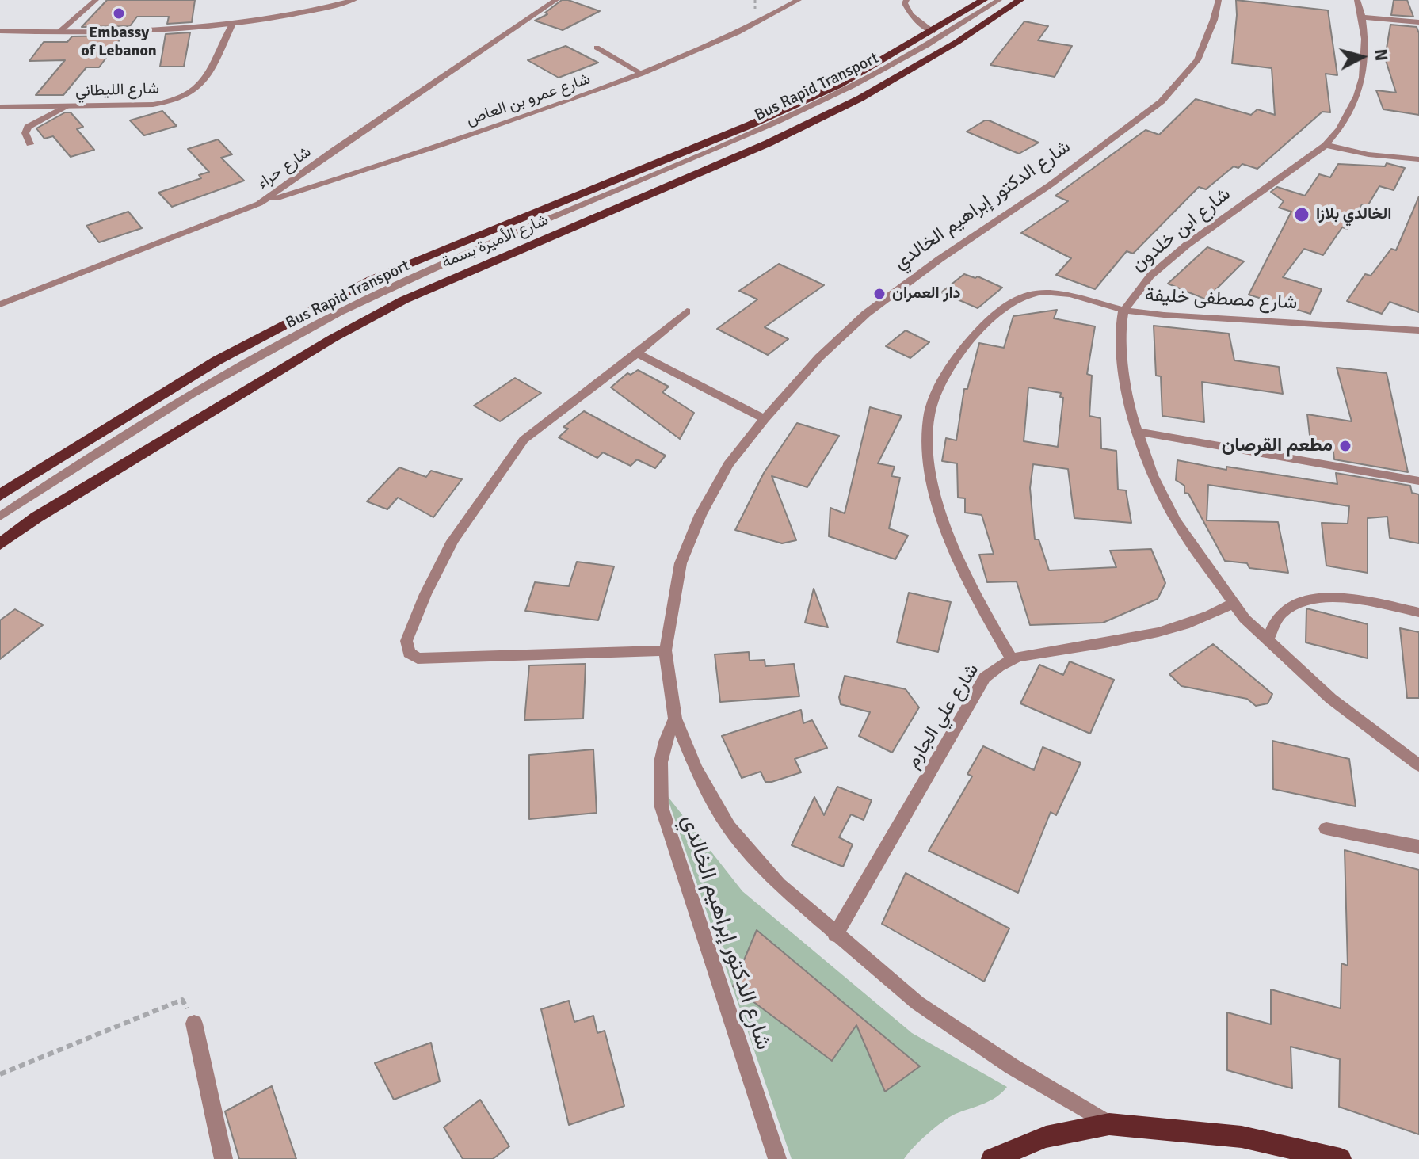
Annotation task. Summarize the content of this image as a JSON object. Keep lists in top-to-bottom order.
{
  "streets": {
    "main road": ["شارع الأميرة بسمة"],
    "street": [
      "Bus Rapid Transport",
      "شارع الليطاني",
      "شارع عمرو بن العاص",
      "شارع حراء",
      "شارع الدكتور إبراهيم الخالدي",
      "شارع ابن خلدون",
      "شارع مصطفى خليفة",
      "شارع علي الجارم"
    ]
  },
  "crossings": [
    ["شارع عمرو بن العاص", "شارع حراء"],
    ["شارع الدكتور إبراهيم الخالدي", "شارع علي الجارم"],
    ["شارع ابن خلدون", "شارع مصطفى خليفة"],
    ["شارع مصطفى خليفة", "شارع علي الجارم"]
  ],
  "places": [
    "Embassy of Lebanon",
    "الخالدي بلازا",
    "دار العمران",
    "مطعم القرصان"
  ],
  "north": "right"
}
